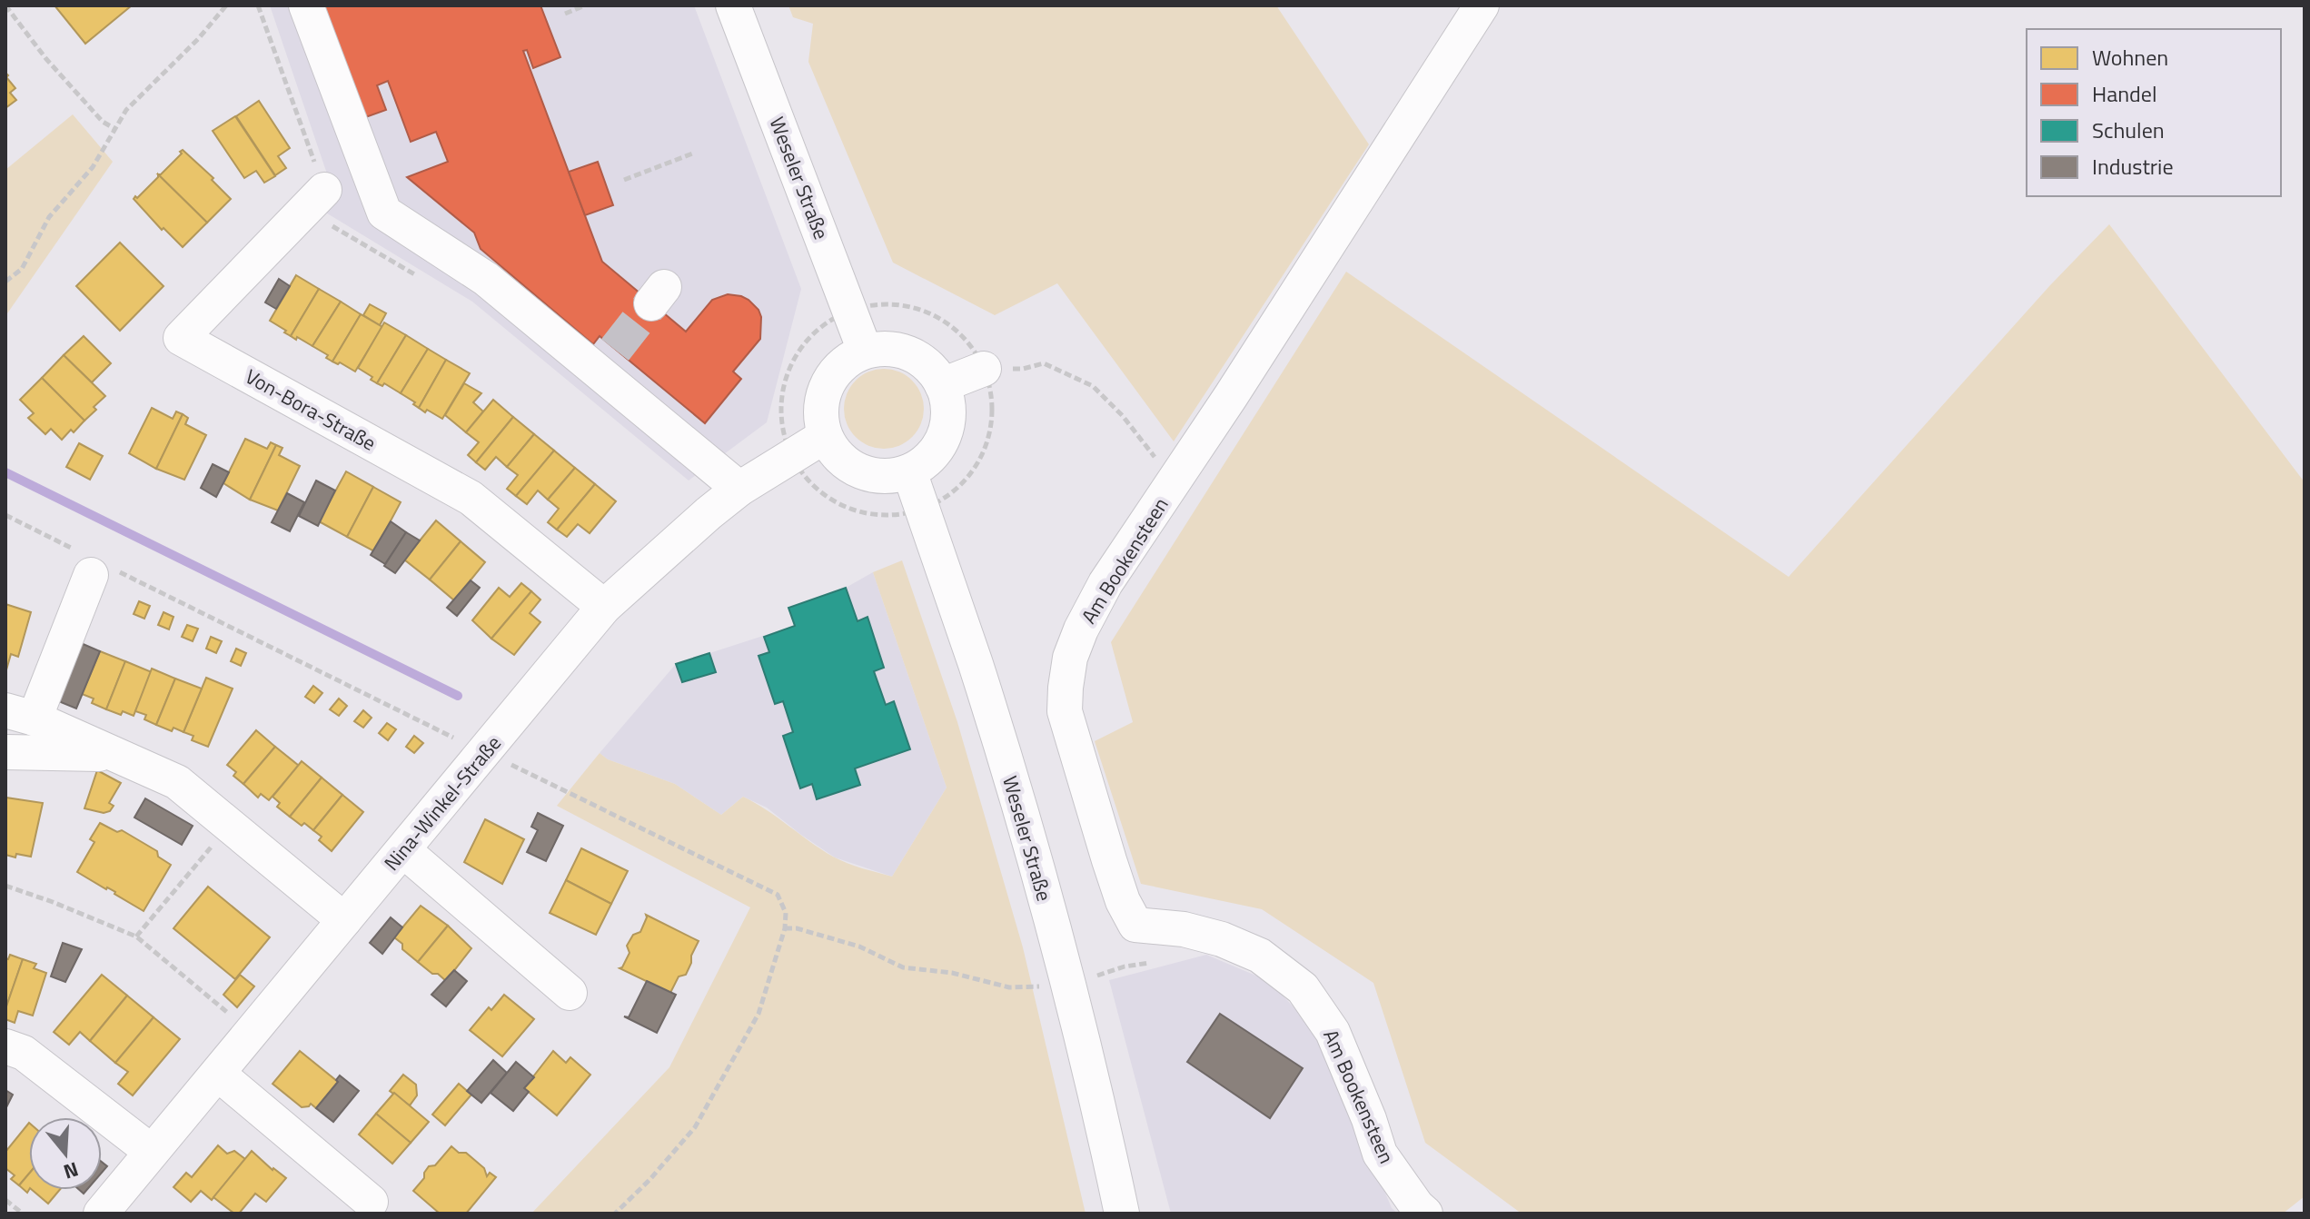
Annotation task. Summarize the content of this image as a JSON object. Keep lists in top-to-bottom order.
{
  "streets": {
    "street": [
      "Weseler Straße",
      "Von-Bora-Straße",
      "Am Bookensteen",
      "Nina-Winkel-Straße"
    ]
  },
  "crossings": [
    ["Weseler Straße", "Nina-Winkel-Straße"],
    ["Von-Bora-Straße", "Nina-Winkel-Straße"]
  ],
  "legend": [
    "Wohnen",
    "Handel",
    "Schulen",
    "Industrie"
  ],
  "north": "bottom"
}
